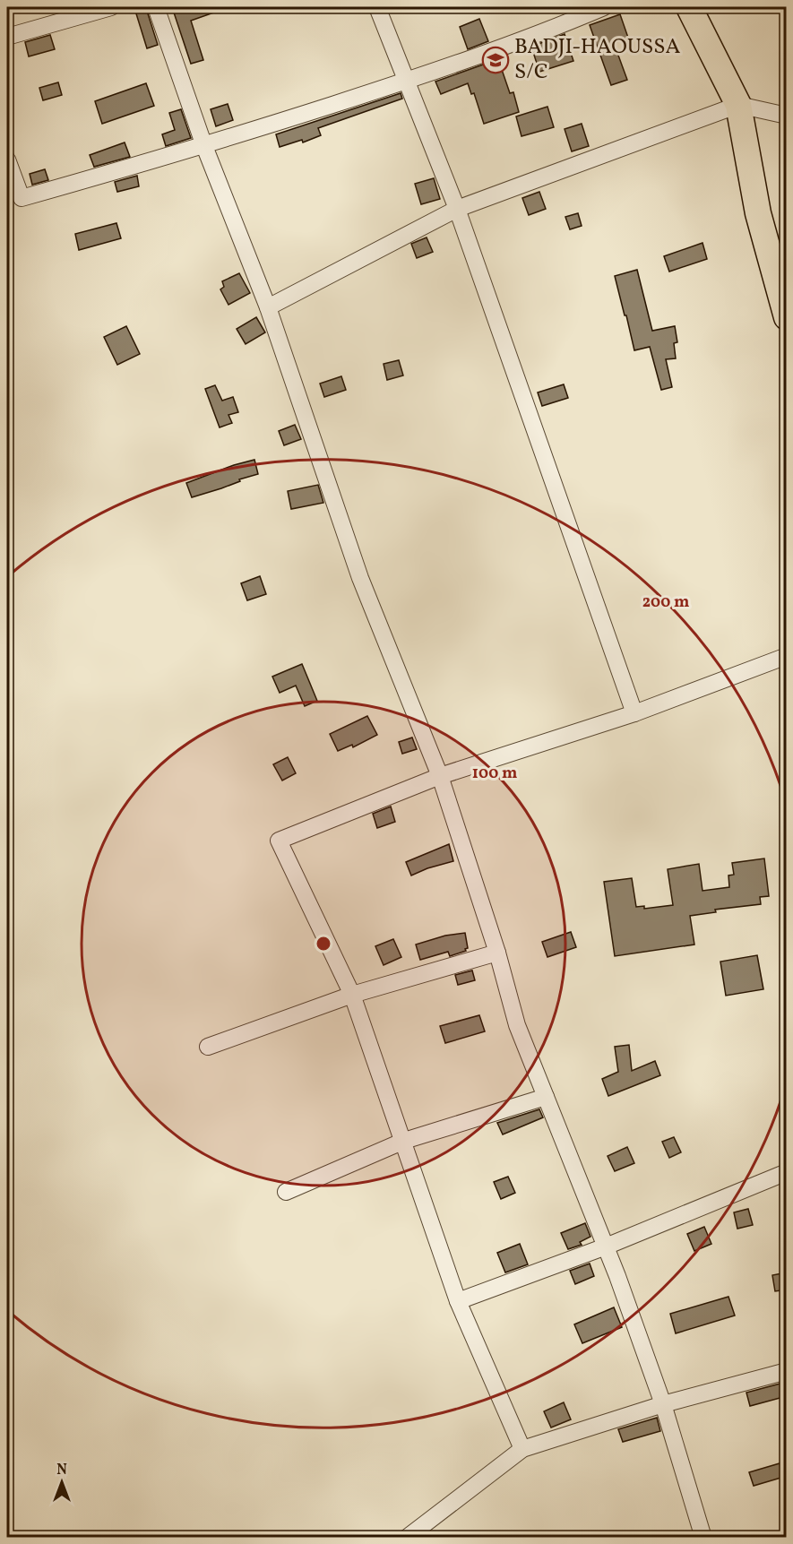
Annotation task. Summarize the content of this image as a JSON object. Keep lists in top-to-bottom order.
{
  "places": {
    "school or university": ["BADJI-HAOUSSA S/C"]
  },
  "north": "top",
  "rings": ["200 m", "100 m"]
}
